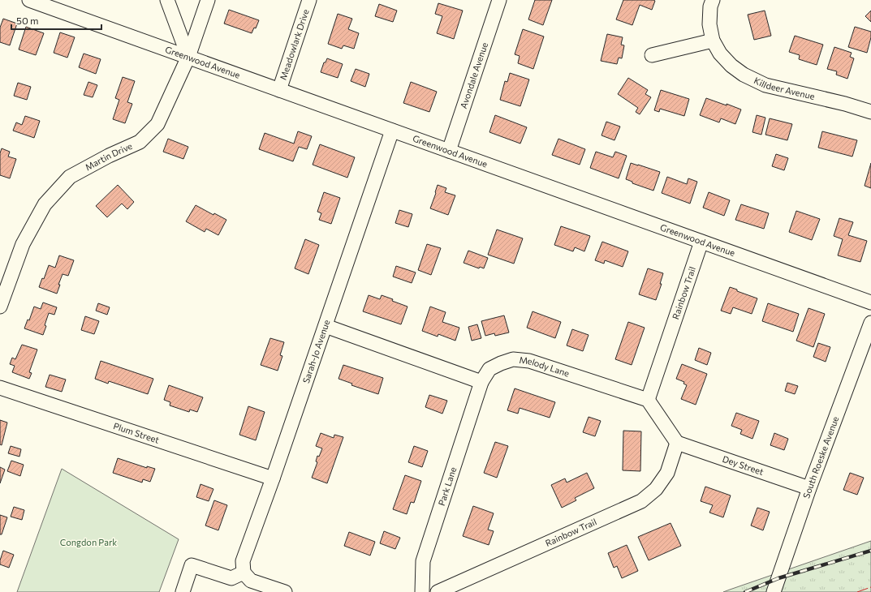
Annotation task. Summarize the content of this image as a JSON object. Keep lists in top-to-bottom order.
{
  "streets": {
    "street": [
      "Meadowlark Drive",
      "Greenwood Avenue",
      "Avondale Avenue",
      "Killdeer Avenue",
      "Martin Drive",
      "Rainbow Trail",
      "Sarah-Jo Avenue",
      "Melody Lane",
      "Plum Street",
      "South Roeske Avenue",
      "Dey Street",
      "Park Lane"
    ]
  },
  "crossings": [
    ["Meadowlark Drive", "Greenwood Avenue"],
    ["Greenwood Avenue", "Avondale Avenue"],
    ["Greenwood Avenue", "Martin Drive"],
    ["Greenwood Avenue", "Rainbow Trail"],
    ["Greenwood Avenue", "Sarah-Jo Avenue"],
    ["Rainbow Trail", "Melody Lane"],
    ["Rainbow Trail", "Dey Street"],
    ["Sarah-Jo Avenue", "Plum Street"],
    ["Melody Lane", "Park Lane"],
    ["South Roeske Avenue", "Dey Street"]
  ],
  "parks": ["Congdon Park"],
  "scale_bar": "50 m"
}
